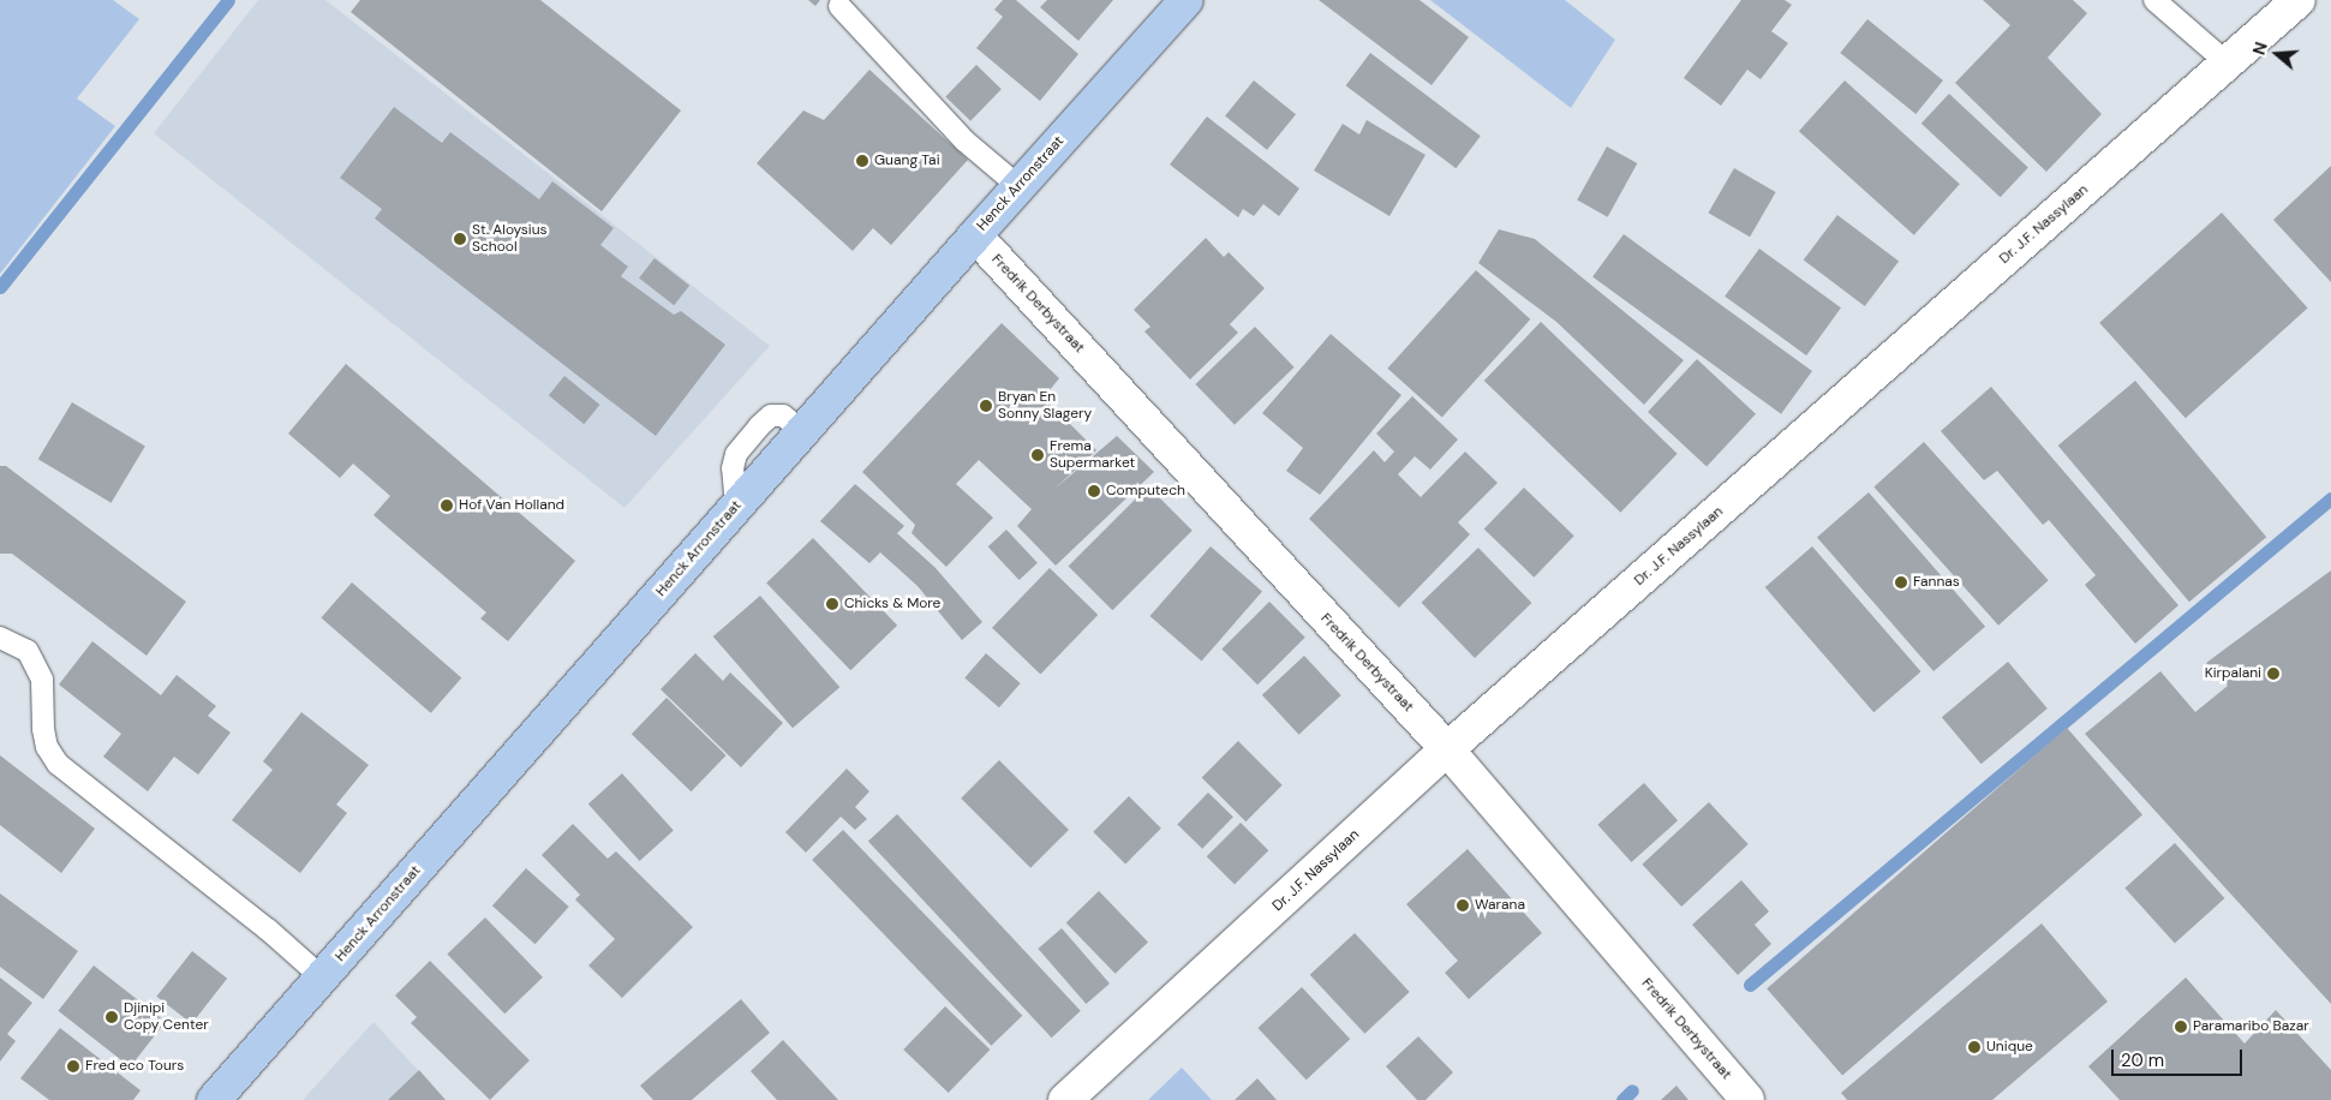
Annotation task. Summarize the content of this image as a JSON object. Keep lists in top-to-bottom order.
{
  "streets": {
    "main road": ["Henck Arronstraat"],
    "street": ["Dr. J.F. Nassylaan", "Fredrik Derbystraat"]
  },
  "crossings": [
    ["Henck Arronstraat", "Fredrik Derbystraat"],
    ["Dr. J.F. Nassylaan", "Fredrik Derbystraat"]
  ],
  "places": [
    "Guang Tai",
    "St. Aloysius School",
    "Bryan En Sonny Slagery",
    "Frema Supermarket",
    "Computech",
    "Hof Van Holland",
    "Fannas",
    "Chicks & More",
    "Kirpalani",
    "Warana",
    "Djinipi Copy Center",
    "Paramaribo Bazar",
    "Unique",
    "Fred eco Tours"
  ],
  "scale_bar": "20 m",
  "north": "left"
}
